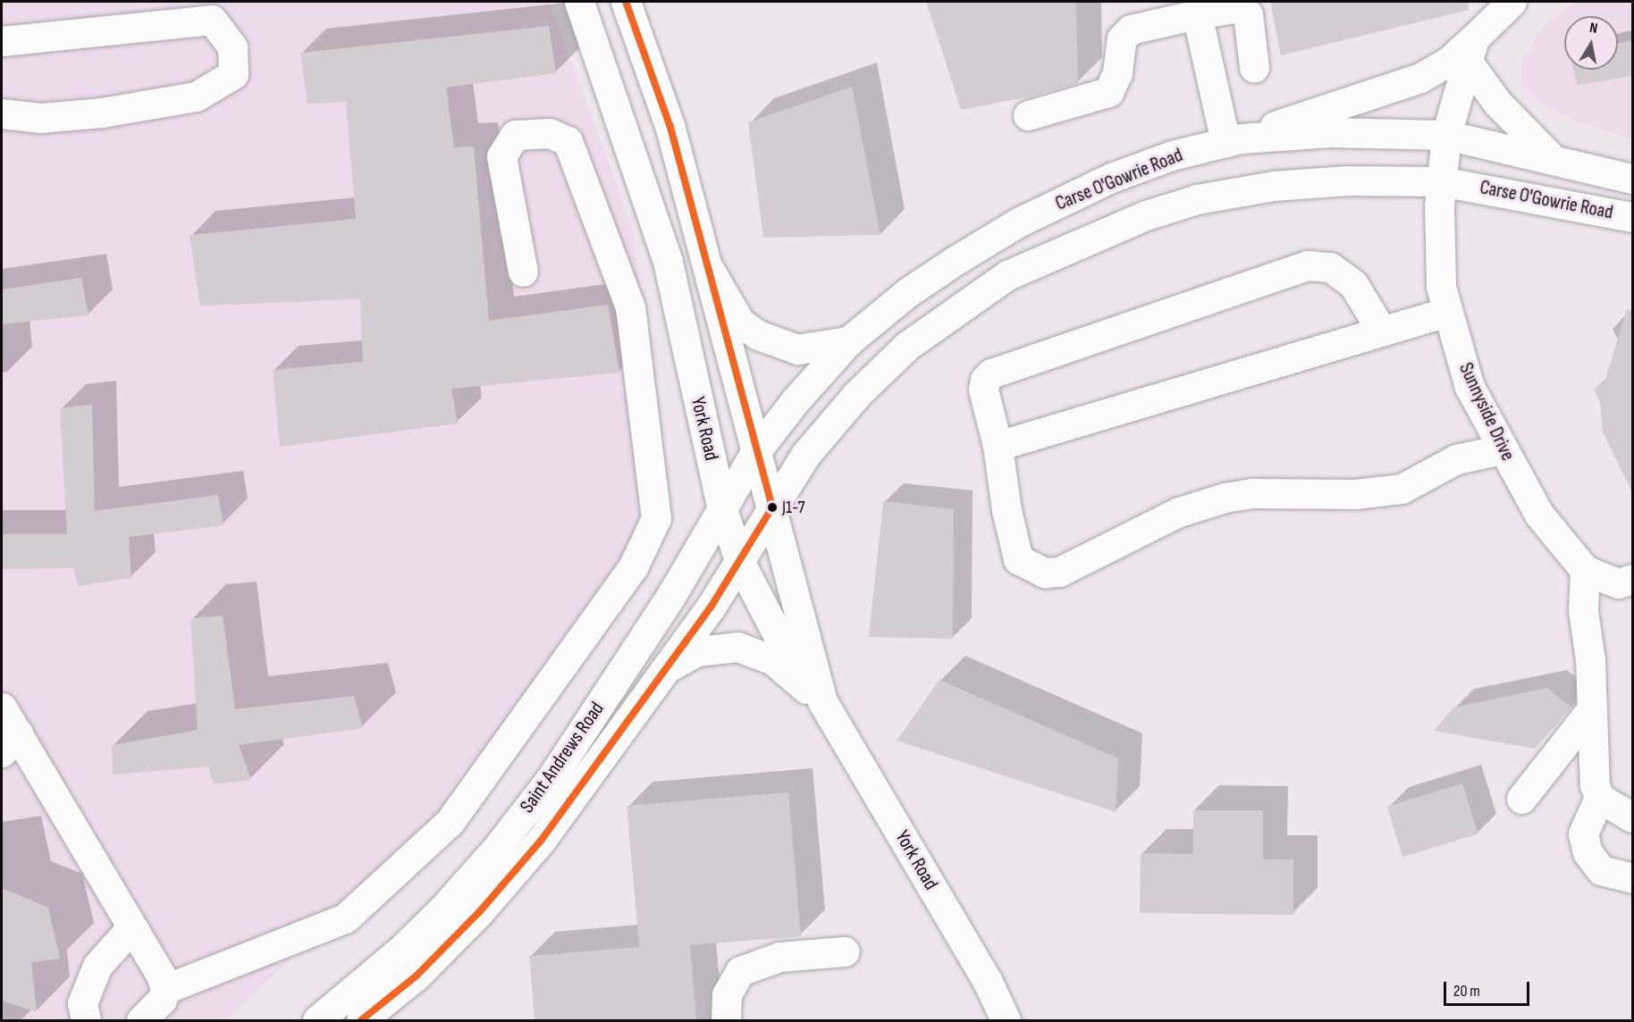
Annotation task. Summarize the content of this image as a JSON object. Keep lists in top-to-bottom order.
{
  "streets": {
    "main road": [
      "Carse O'Gowrie Road",
      "Sunnyside Drive",
      "York Road",
      "Saint Andrews Road"
    ]
  },
  "crossings": [
    ["Carse O'Gowrie Road", "Sunnyside Drive"],
    ["Carse O'Gowrie Road", "York Road"],
    ["Carse O'Gowrie Road", "Saint Andrews Road"],
    ["York Road", "Saint Andrews Road"]
  ],
  "places": ["J1-7"],
  "scale_bar": "20 m",
  "north": "top"
}
